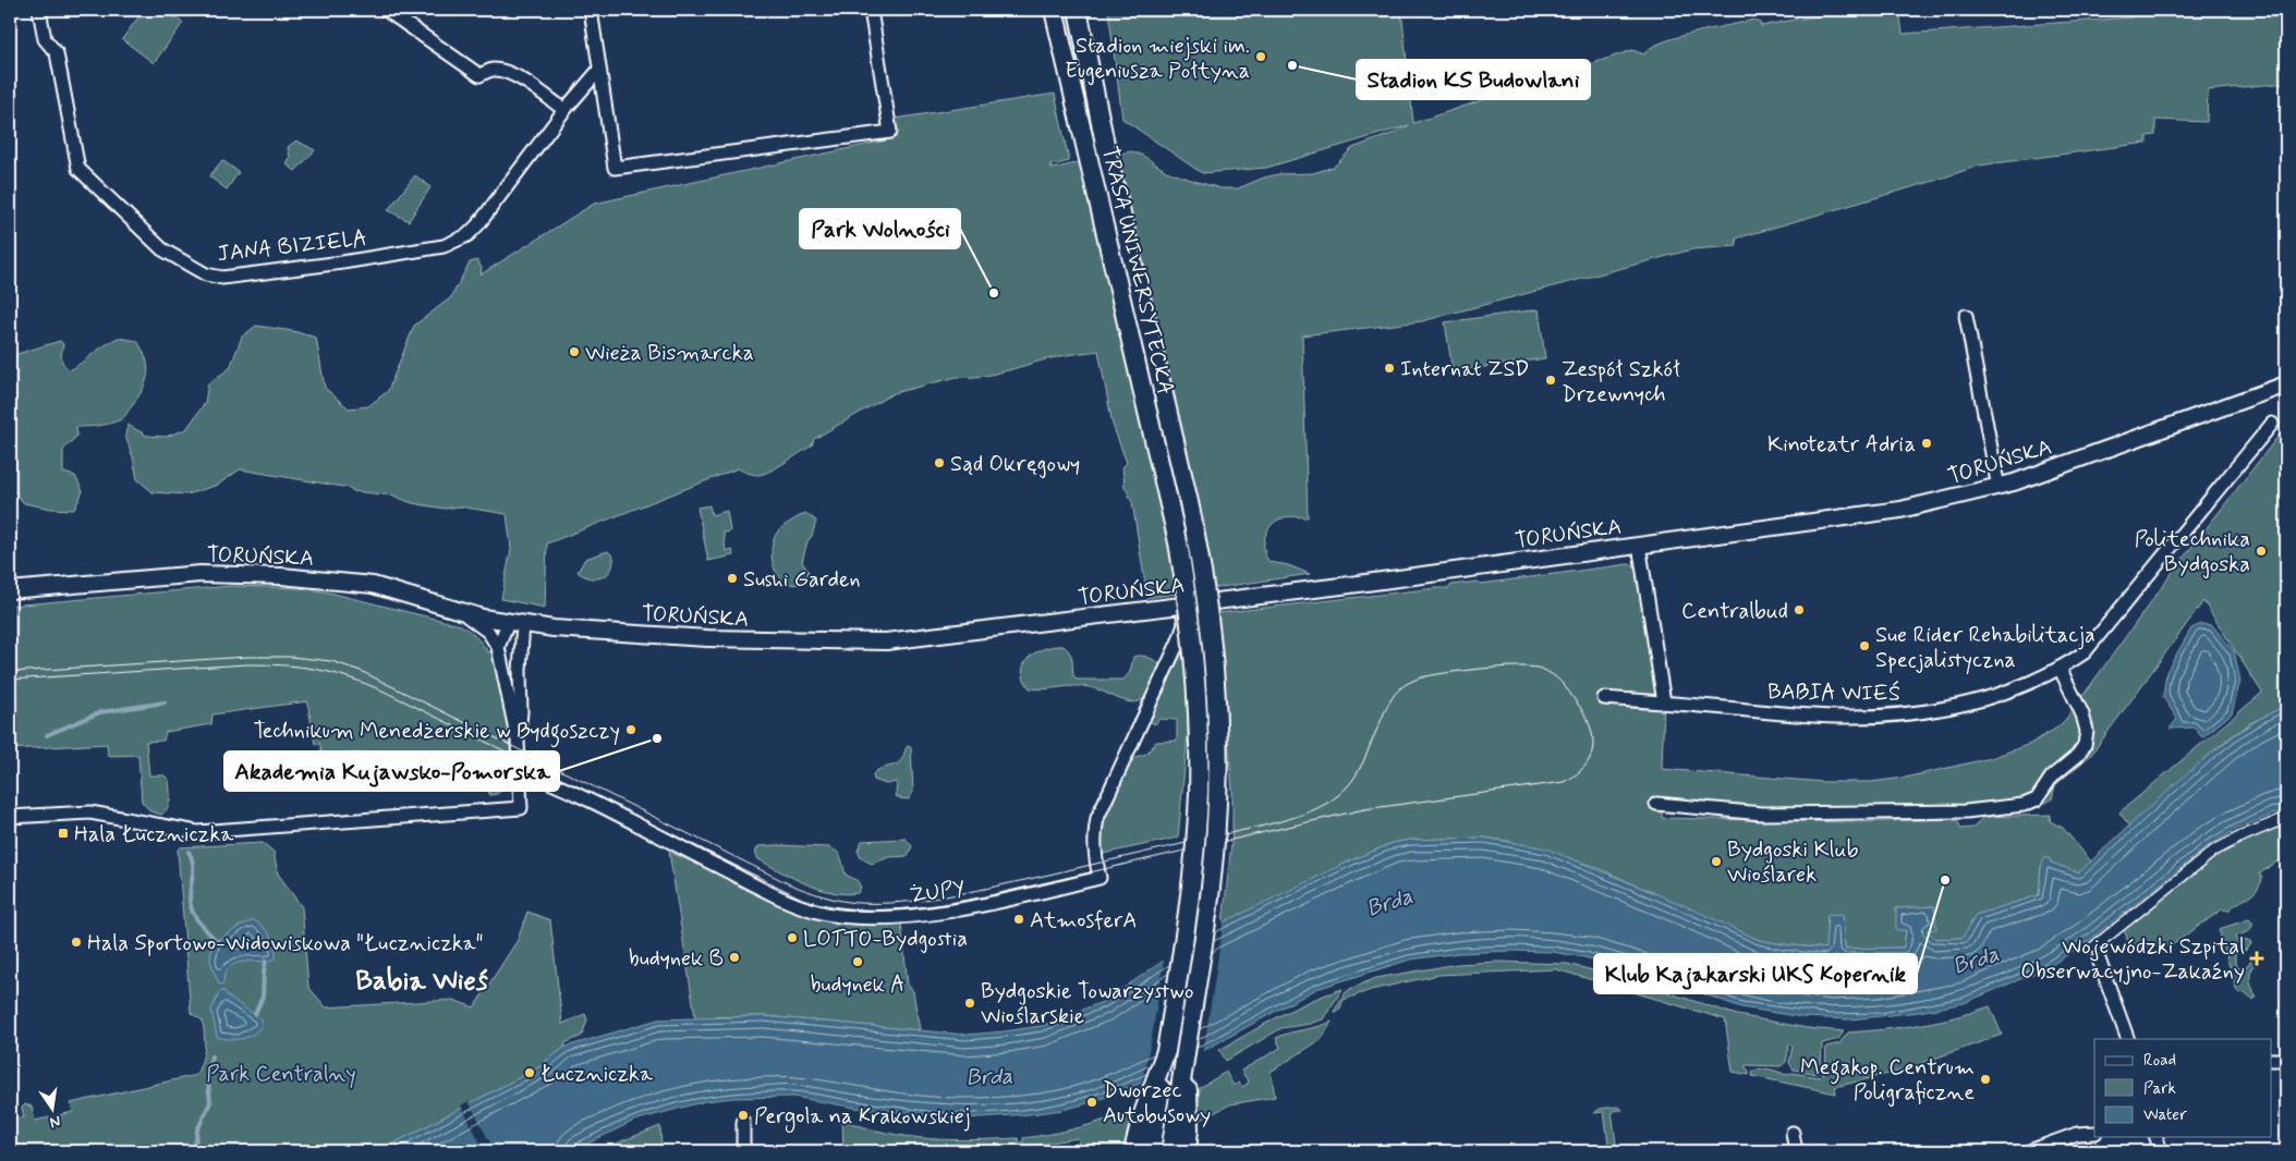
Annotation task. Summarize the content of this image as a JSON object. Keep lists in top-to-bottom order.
{
  "streets": {
    "main road": ["TRASA UNIWERSYTECKA"],
    "street": [
      "JANA BIZIELA",
      "TORUŃSKA",
      "BABIA WIEŚ",
      "ŻUPY"
    ]
  },
  "crossings": [
    ["TORUŃSKA", "ŻUPY"]
  ],
  "districts": ["Babia Wieś"],
  "water": ["Brda"],
  "parks": ["Park Centralny"],
  "places": {
    "other": [
      "Stadion miejski im. Eugeniusza Połtyna",
      "Stadion KS Budowlani",
      "Park Wolności",
      "Wieża Bismarcka",
      "Internat ZSD",
      "Zespół Szkół Drzewnych",
      "Kinoteatr Adria",
      "Sąd Okręgowy",
      "Politechnika Bydgoska",
      "Sushi Garden",
      "Centralbud",
      "Sue Rider Rehabilitacja Specjalistyczna",
      "Technikum Menedżerskie w Bydgoszczy",
      "Akademia Kujawsko-Pomorska",
      "Bydgoski Klub Wioślarek",
      "Klub Kajakarski UKS Kopernik",
      "AtmosferA",
      "LOTTO-Bydgostia",
      "Hala Sportowo-Widowiskowa \"Łuczniczka\"",
      "budynek B",
      "budynek A",
      "Bydgoskie Towarzystwo Wioślarskie",
      "Łuczniczka",
      "Megakop. Centrum Poligraficzne",
      "Dworzec Autobusowy",
      "Pergola na Krakowskiej"
    ],
    "transit": ["Hala Łuczniczka"],
    "health": ["Wojewódzki Szpital Obserwacyjno-Zakaźny"]
  },
  "legend": ["Road", "Park", "Water"],
  "north": "bottom"
}
